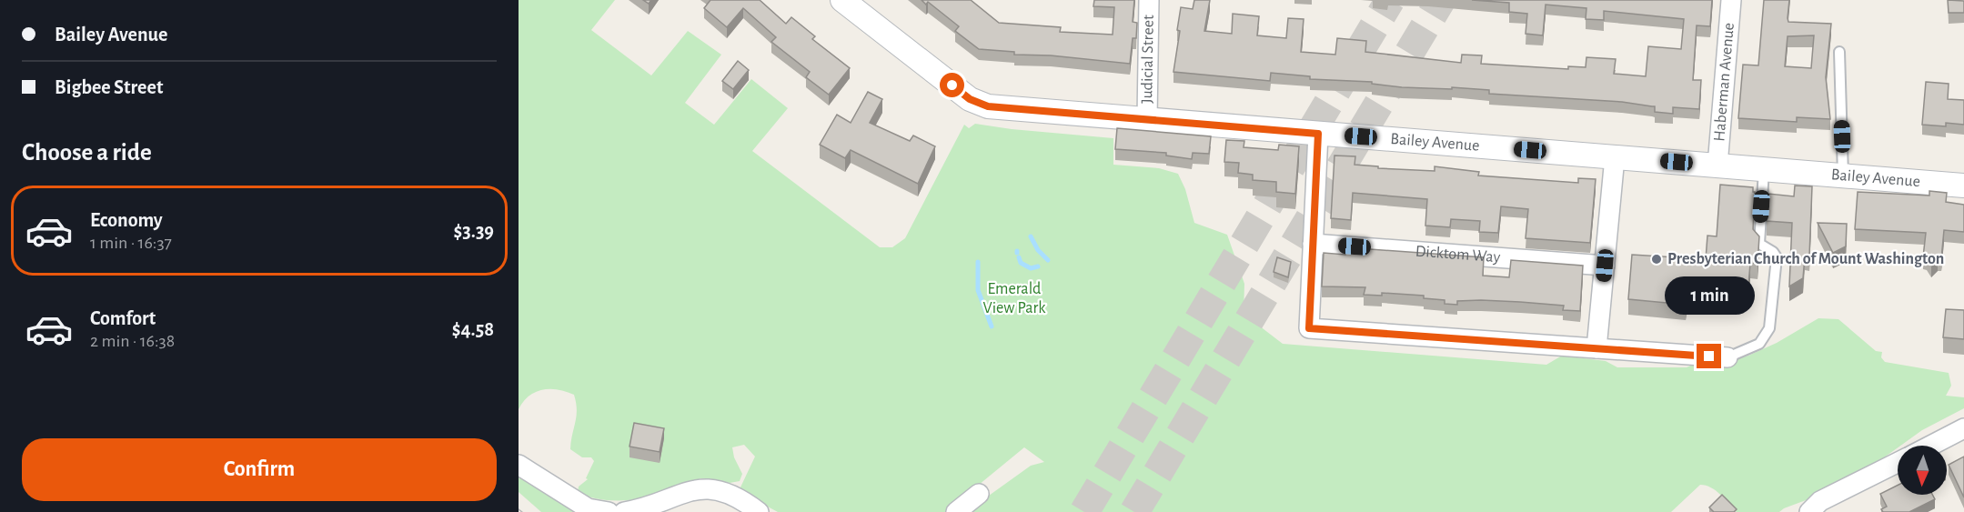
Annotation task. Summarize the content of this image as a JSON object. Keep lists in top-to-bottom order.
{
  "streets": {
    "street": [
      "Judicial Street",
      "Haberman Avenue",
      "Bailey Avenue",
      "Dicktom Way"
    ]
  },
  "crossings": [
    ["Judicial Street", "Bailey Avenue"],
    ["Haberman Avenue", "Bailey Avenue"]
  ],
  "parks": ["Emerald View Park"],
  "places": ["Presbyterian Church of Mount Washington"],
  "north": "bottom",
  "page": {
    "banner": ["Bailey Avenue", "Bigbee Street"],
    "heading": "Choose a ride",
    "list": [
      {
        "name": "Economy",
        "note": "1 min · 16:37",
        "value": "$3.39"
      },
      {
        "name": "Comfort",
        "note": "2 min · 16:38",
        "value": "$4.58"
      }
    ],
    "bubble": "1 min",
    "buttons": "Confirm"
  }
}
